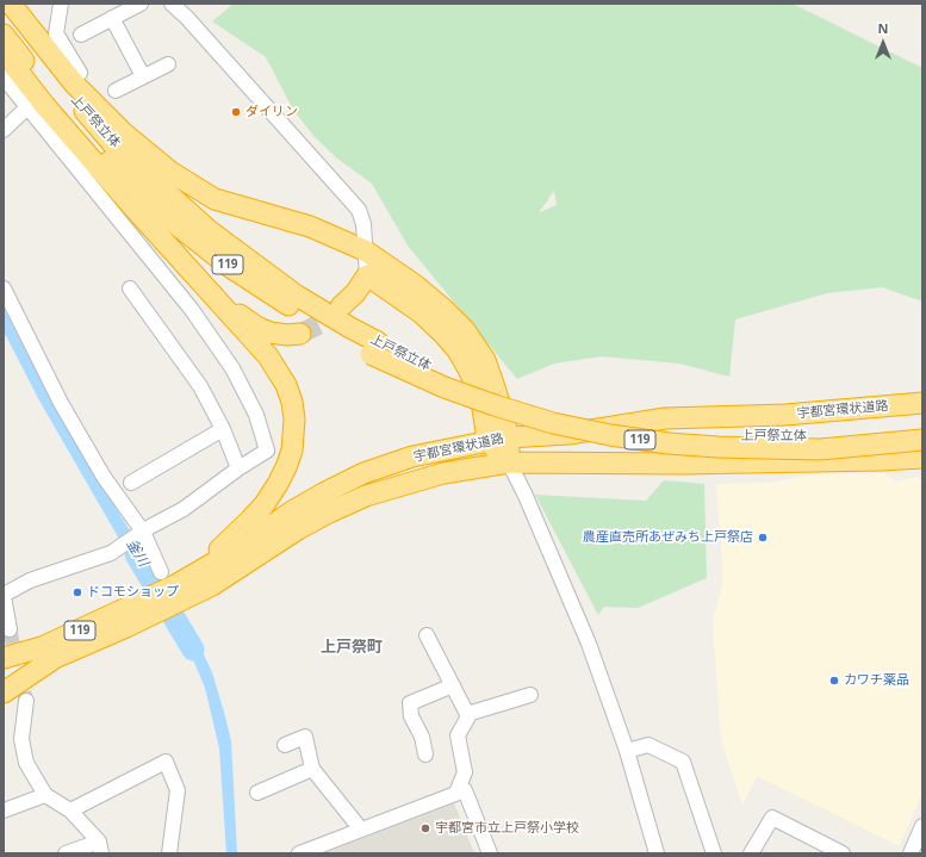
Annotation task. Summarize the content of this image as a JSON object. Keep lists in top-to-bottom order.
{
  "streets": {
    "highway": ["上戸祭立体", "119", "宇都宮環状道路"]
  },
  "crossings": [
    ["上戸祭立体", "119"],
    ["119", "宇都宮環状道路"]
  ],
  "districts": ["上戸祭町"],
  "water": ["釜川"],
  "places": [
    "ダイリン",
    "農産直売所あぜみち上戸祭店",
    "ドコモショップ",
    "カワチ薬品",
    "宇都宮市立上戸祭小学校"
  ],
  "north": "top"
}
